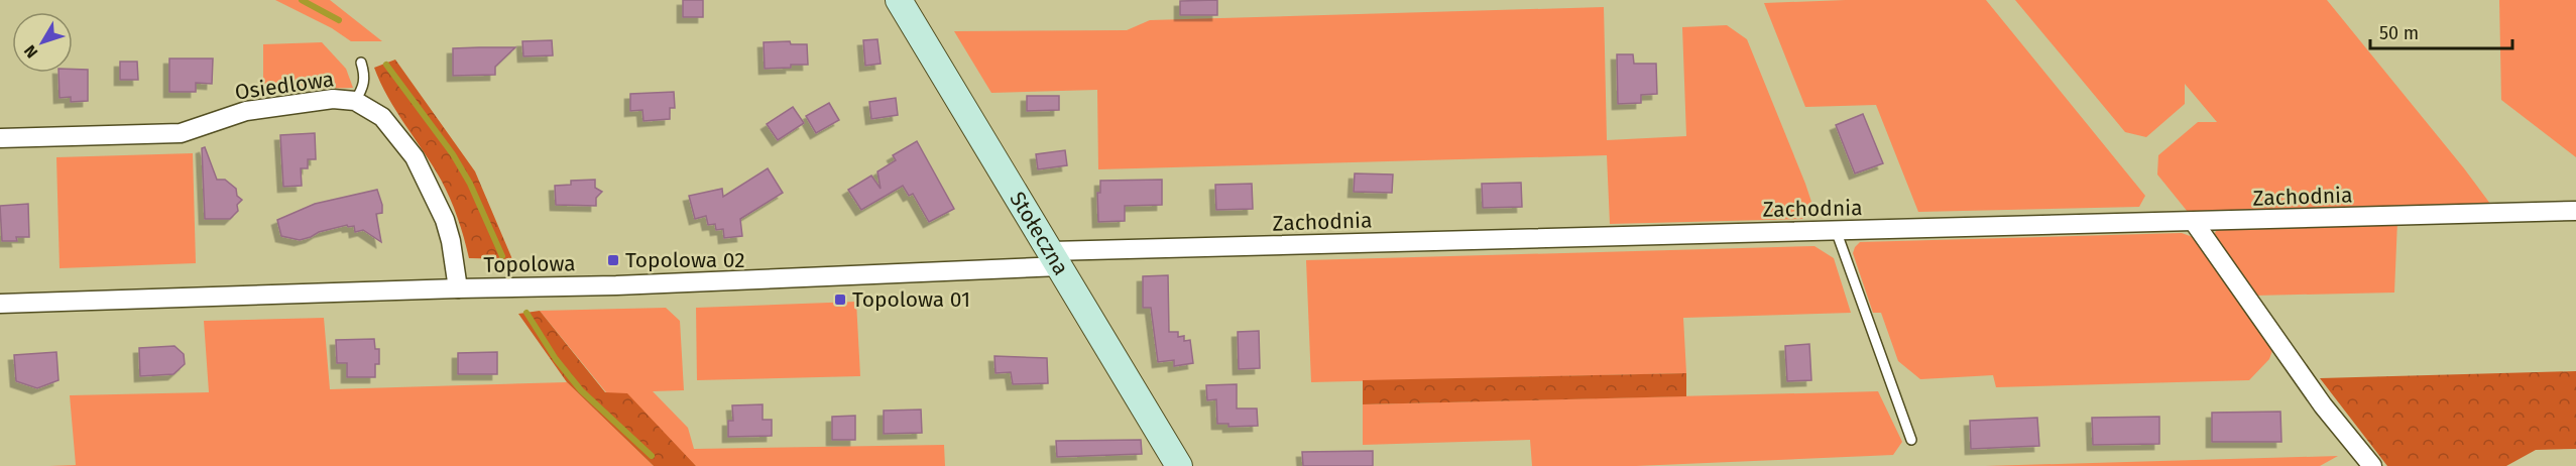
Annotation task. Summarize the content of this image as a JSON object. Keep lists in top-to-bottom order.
{
  "streets": {
    "main road": ["Stołeczna"],
    "street": ["Osiedlowa", "Zachodnia", "Topolowa"]
  },
  "crossings": [
    ["Osiedlowa", "Topolowa"],
    ["Zachodnia", "Stołeczna"],
    ["Zachodnia", "Topolowa"],
    ["Stołeczna", "Topolowa"]
  ],
  "places": {
    "transit": ["Topolowa 02", "Topolowa 01"]
  },
  "scale_bar": "50 m",
  "north": "bottom left"
}
